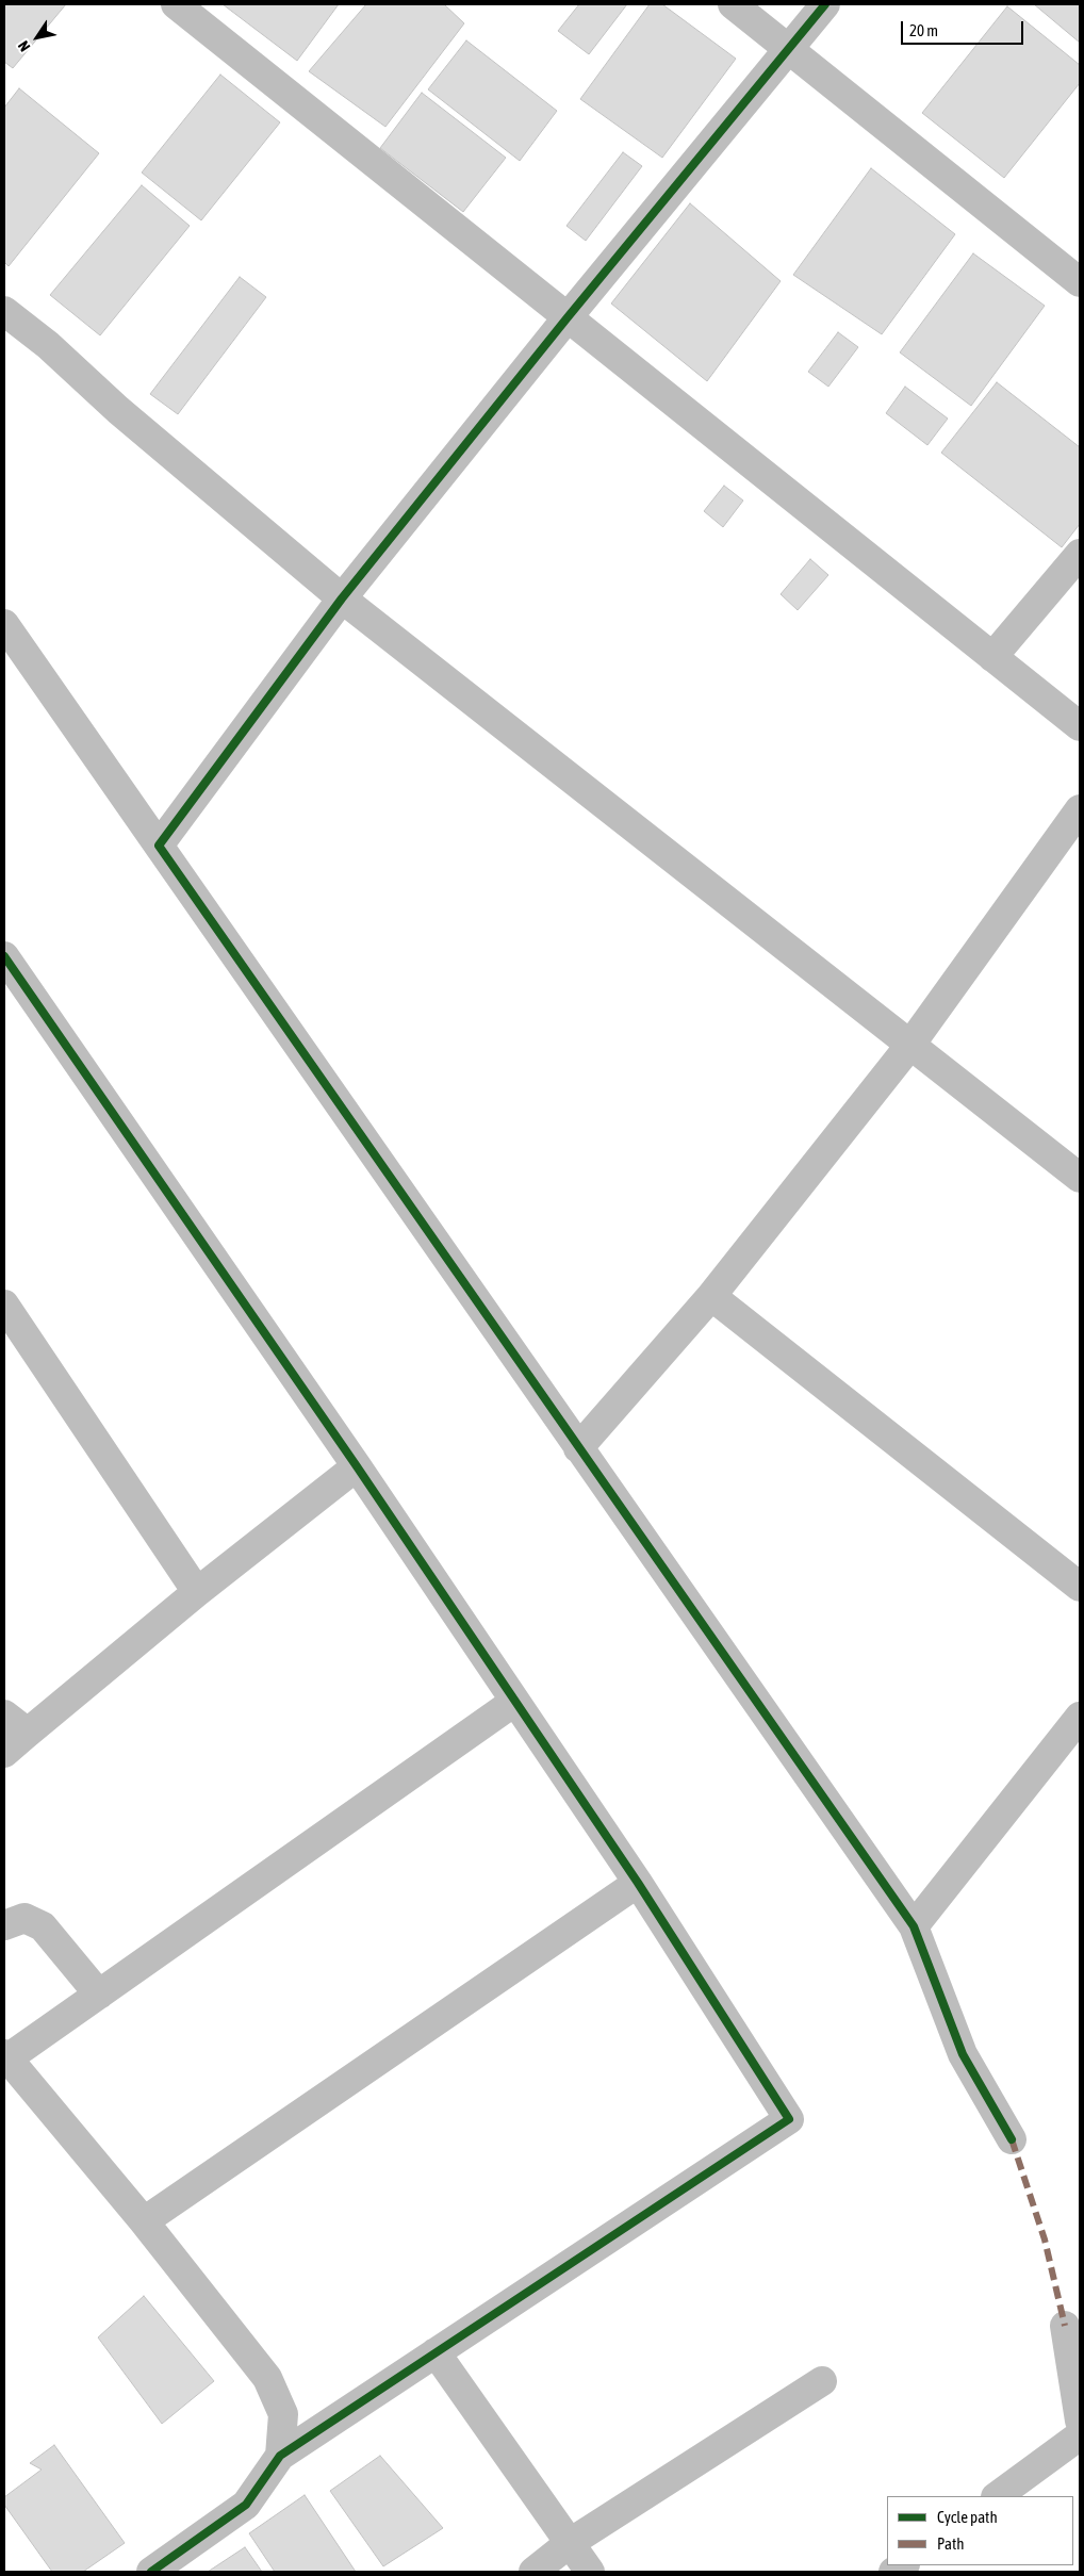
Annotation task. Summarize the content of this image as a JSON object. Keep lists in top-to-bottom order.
{
  "legend": ["Cycle path", "Path"],
  "scale_bar": "20 m",
  "north": "bottom left"
}
